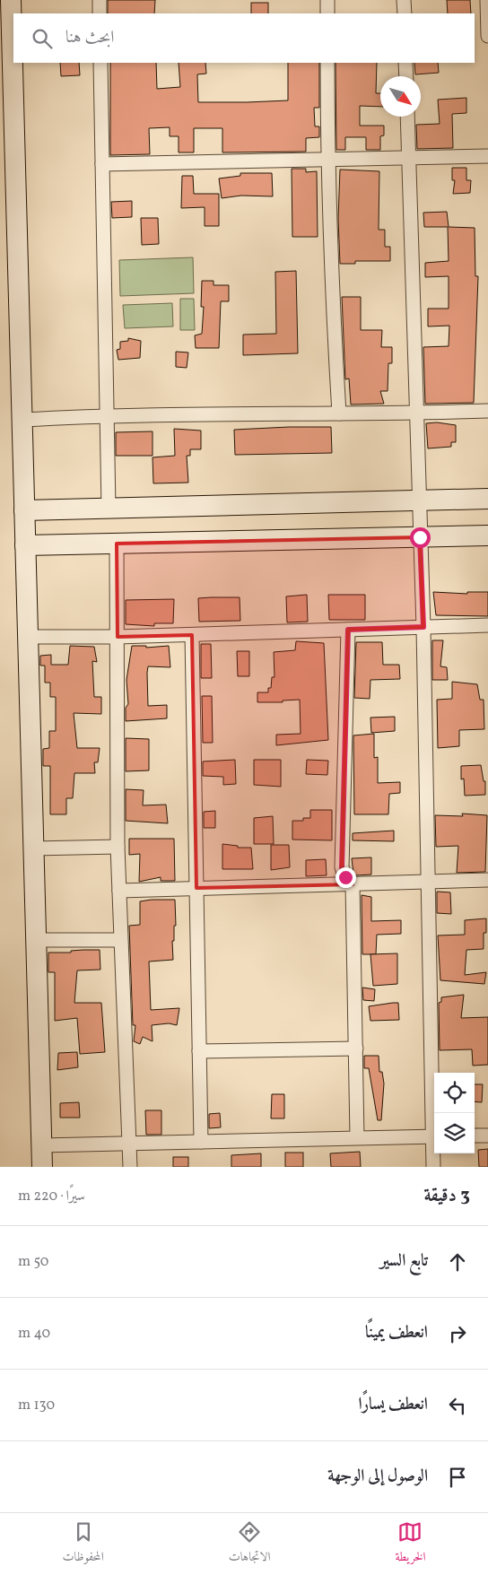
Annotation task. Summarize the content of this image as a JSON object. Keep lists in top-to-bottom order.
{
  "north": "bottom right",
  "page": {
    "search": "ابحث هنا",
    "heading": ["3 دقيقة", "سيرًا · 220 m"],
    "list": [
      ["تابع السير", "50 m"],
      ["انعطف يمينًا", "40 m"],
      ["انعطف يسارًا", "130 m"],
      "الوصول إلى الوجهة"
    ],
    "nav": ["الخريطة", "الاتجاهات", "المحفوظات"]
  }
}
